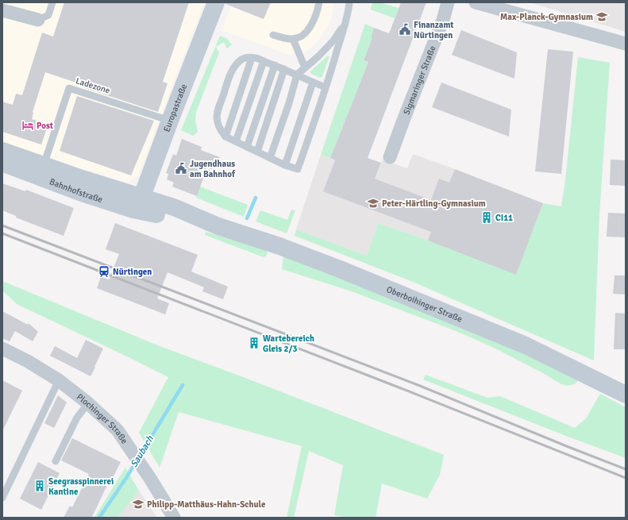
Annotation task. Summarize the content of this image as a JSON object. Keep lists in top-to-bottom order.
{
  "streets": {
    "main road": ["Europastraße", "Bahnhofstraße", "Oberboihinger Straße"],
    "street": ["Sigmaringer Straße", "Plochinger Straße"],
    "lane": ["Ladezone"]
  },
  "crossings": [
    ["Ladezone", "Europastraße"],
    ["Ladezone", "Bahnhofstraße"],
    ["Europastraße", "Bahnhofstraße"],
    ["Europastraße", "Oberboihinger Straße"],
    ["Bahnhofstraße", "Oberboihinger Straße"]
  ],
  "water": ["Saubach"],
  "places": {
    "school or university": ["Max-Planck-Gymnasium", "Peter-Härtling-Gymnasium", "Philipp-Matthäus-Hahn-Schule"],
    "public building": ["Finanzamt Nürtingen", "Jugendhaus am Bahnhof"],
    "hotel": ["Post"],
    "building": ["CI11", "Wartebereich Gleis 2/3", "Seegrasspinnerei Kantine"],
    "station": ["Nürtingen"]
  }
}
